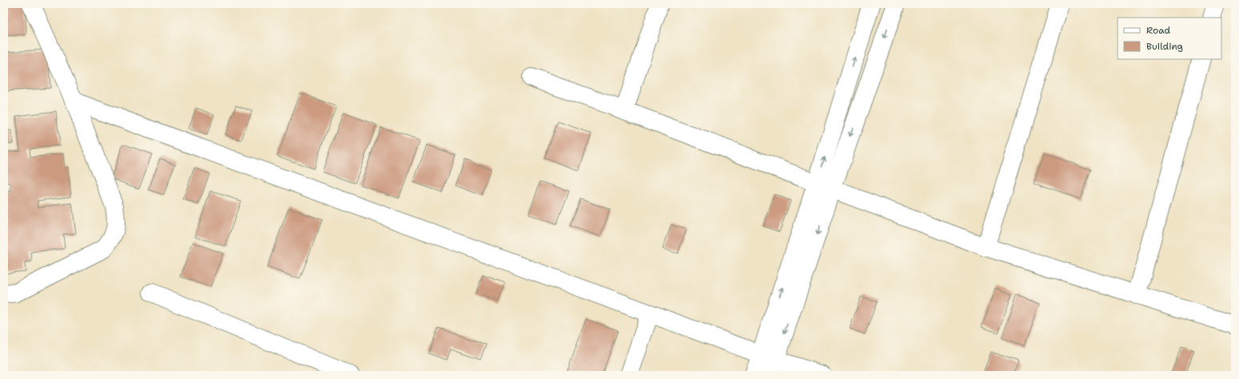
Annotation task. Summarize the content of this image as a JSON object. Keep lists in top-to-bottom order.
{
  "legend": ["Road", "Building"]
}
